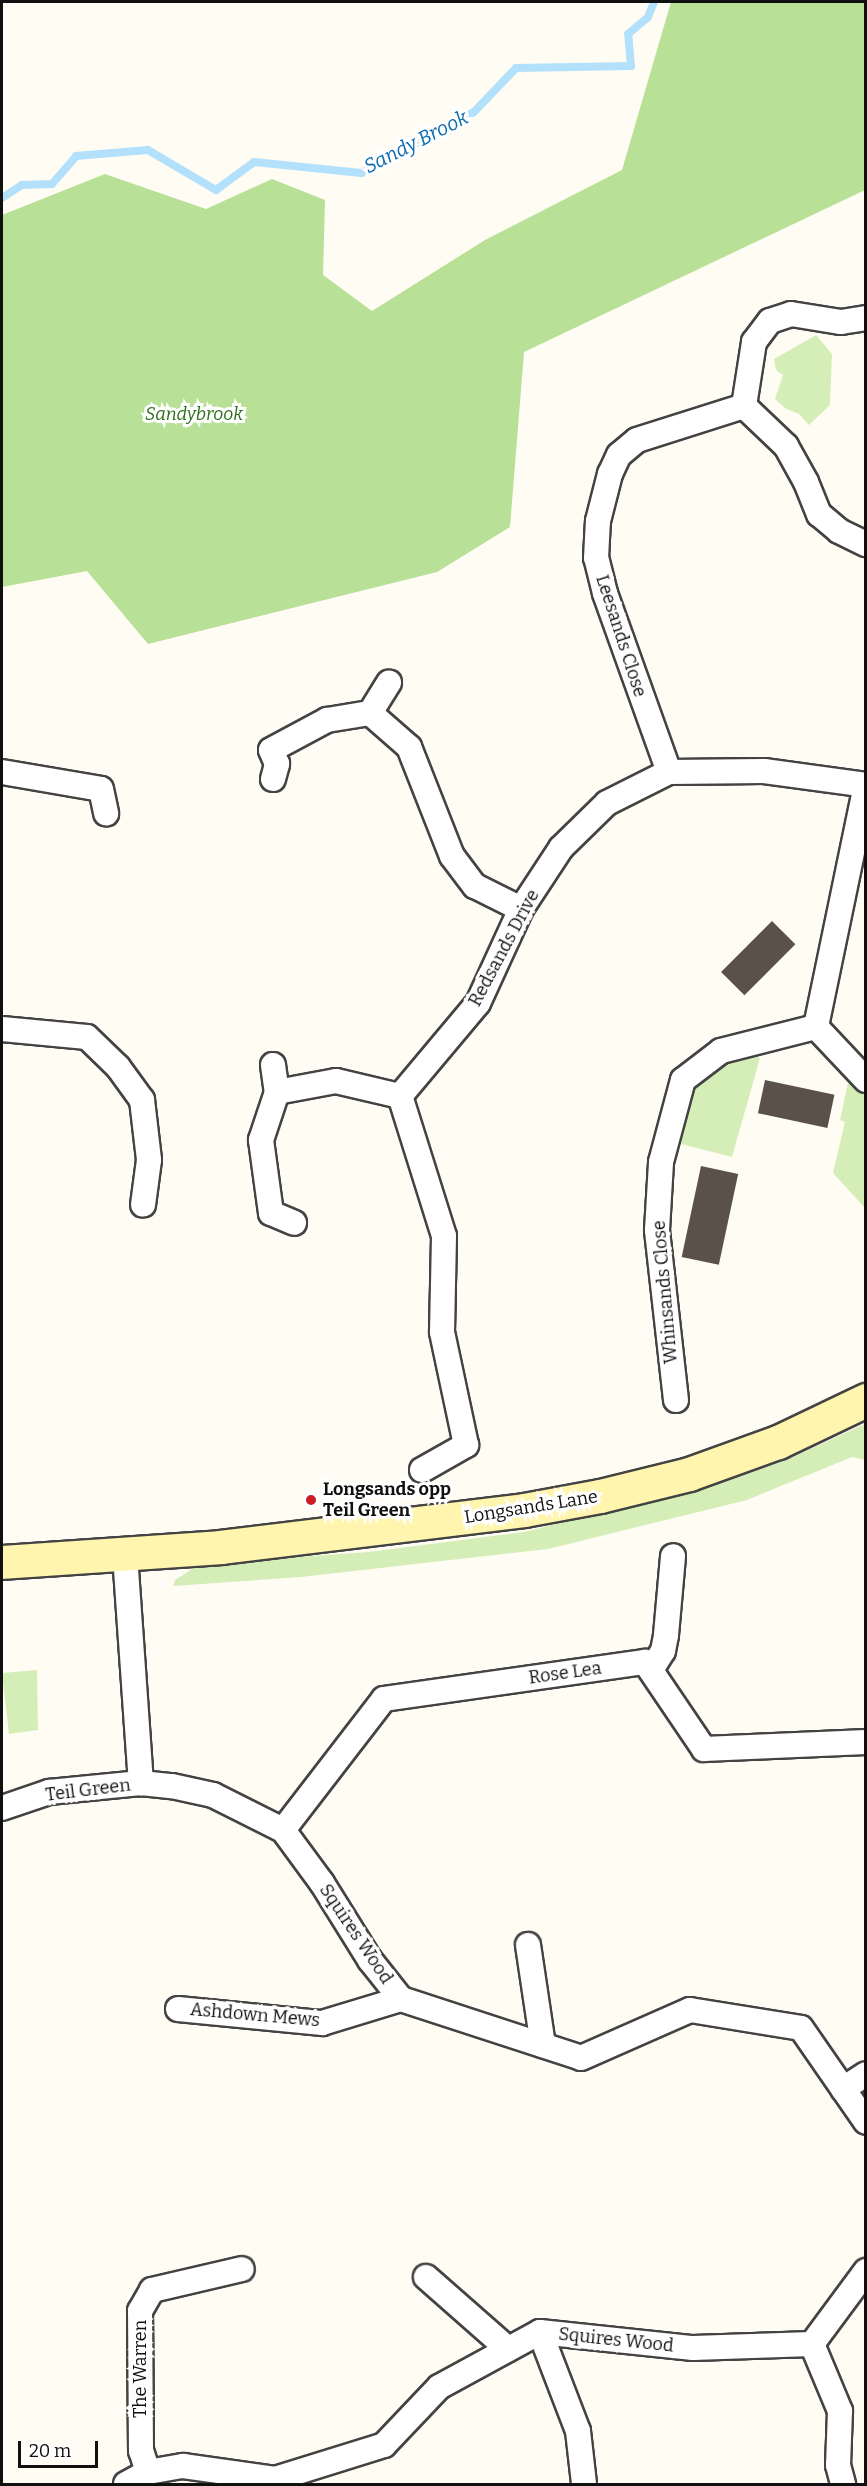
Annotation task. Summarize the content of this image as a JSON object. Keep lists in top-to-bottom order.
{
  "streets": {
    "main road": ["Longsands Lane"],
    "street": [
      "Leesands Close",
      "Redsands Drive",
      "Whinsands Close",
      "Rose Lea",
      "Teil Green",
      "Squires Wood",
      "Ashdown Mews",
      "The Warren"
    ]
  },
  "crossings": [
    ["Leesands Close", "Redsands Drive"],
    ["Rose Lea", "Squires Wood"],
    ["Teil Green", "Squires Wood"],
    ["Squires Wood", "Ashdown Mews"],
    ["Squires Wood", "The Warren"]
  ],
  "water": ["Sandy Brook"],
  "parks": ["Sandybrook"],
  "places": ["Longsands opp Teil Green"],
  "scale_bar": "20 m"
}
